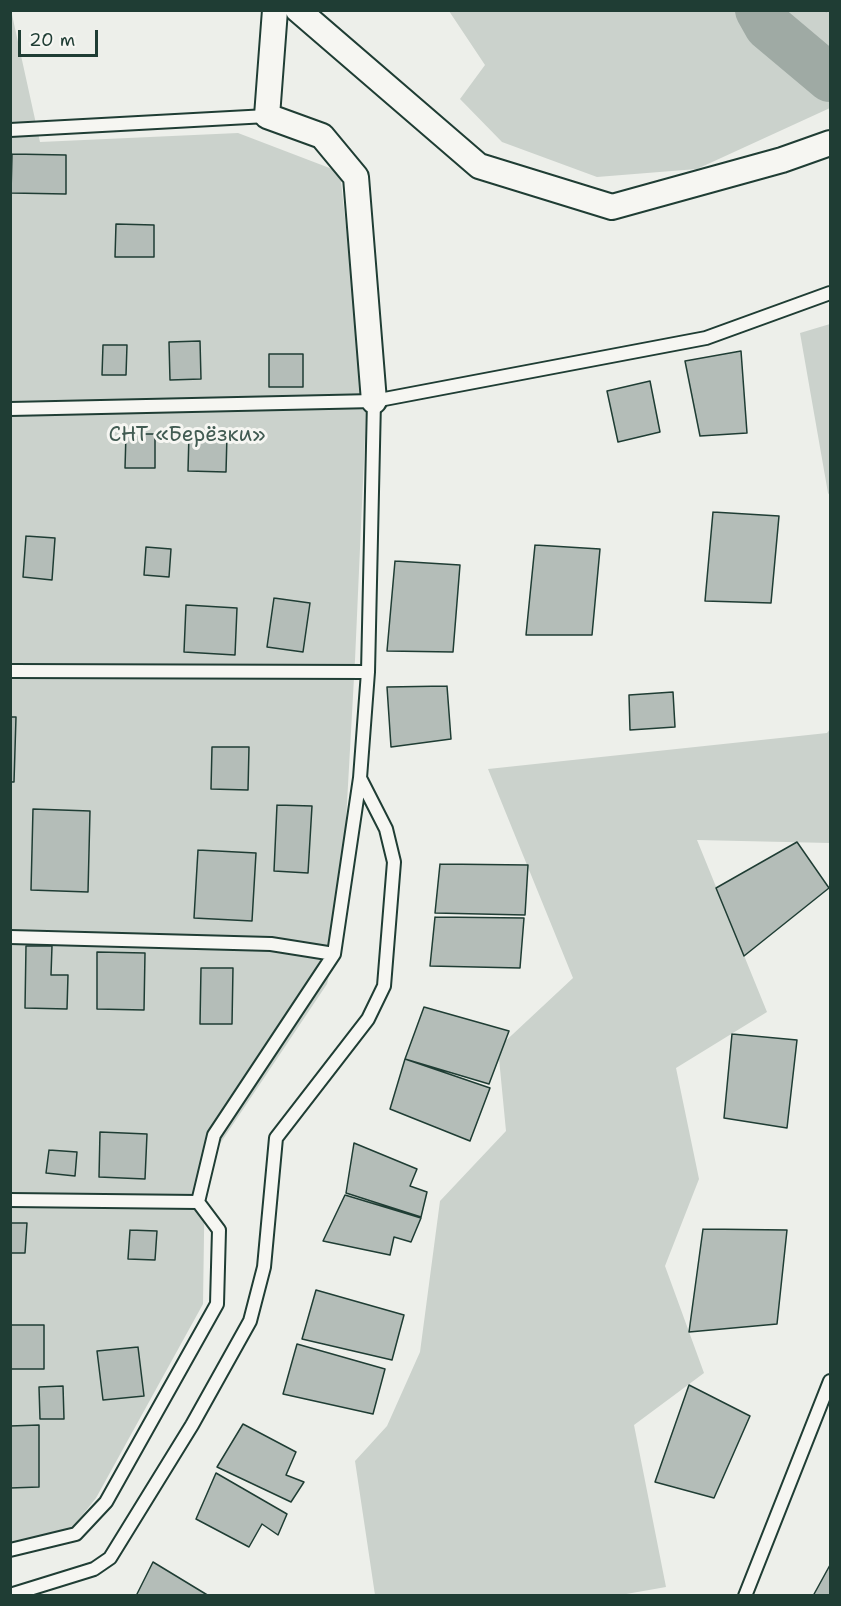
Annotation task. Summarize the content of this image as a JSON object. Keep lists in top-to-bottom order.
{
  "parks": ["СНТ «Берёзки»"],
  "scale_bar": "20 m"
}
